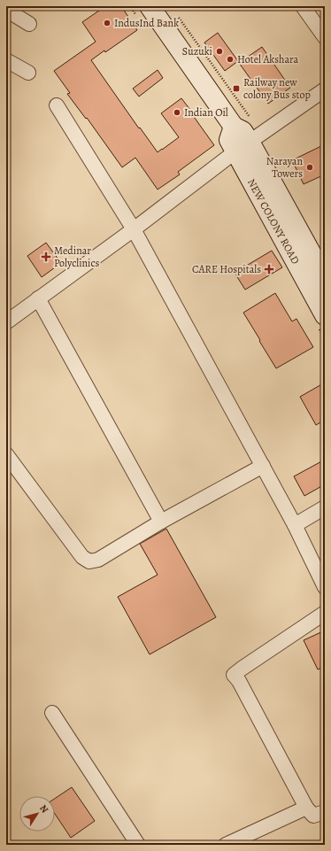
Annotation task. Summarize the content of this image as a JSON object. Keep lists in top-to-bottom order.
{
  "streets": {
    "main road": ["NEW COLONY ROAD"]
  },
  "places": {
    "other": [
      "IndusInd Bank",
      "Suzuki",
      "Hotel Akshara",
      "Indian Oil",
      "Narayan Towers"
    ],
    "transit": ["Railway new colony Bus stop"],
    "health": ["Medinar Polyclinics", "CARE Hospitals"]
  },
  "north": "top right"
}
